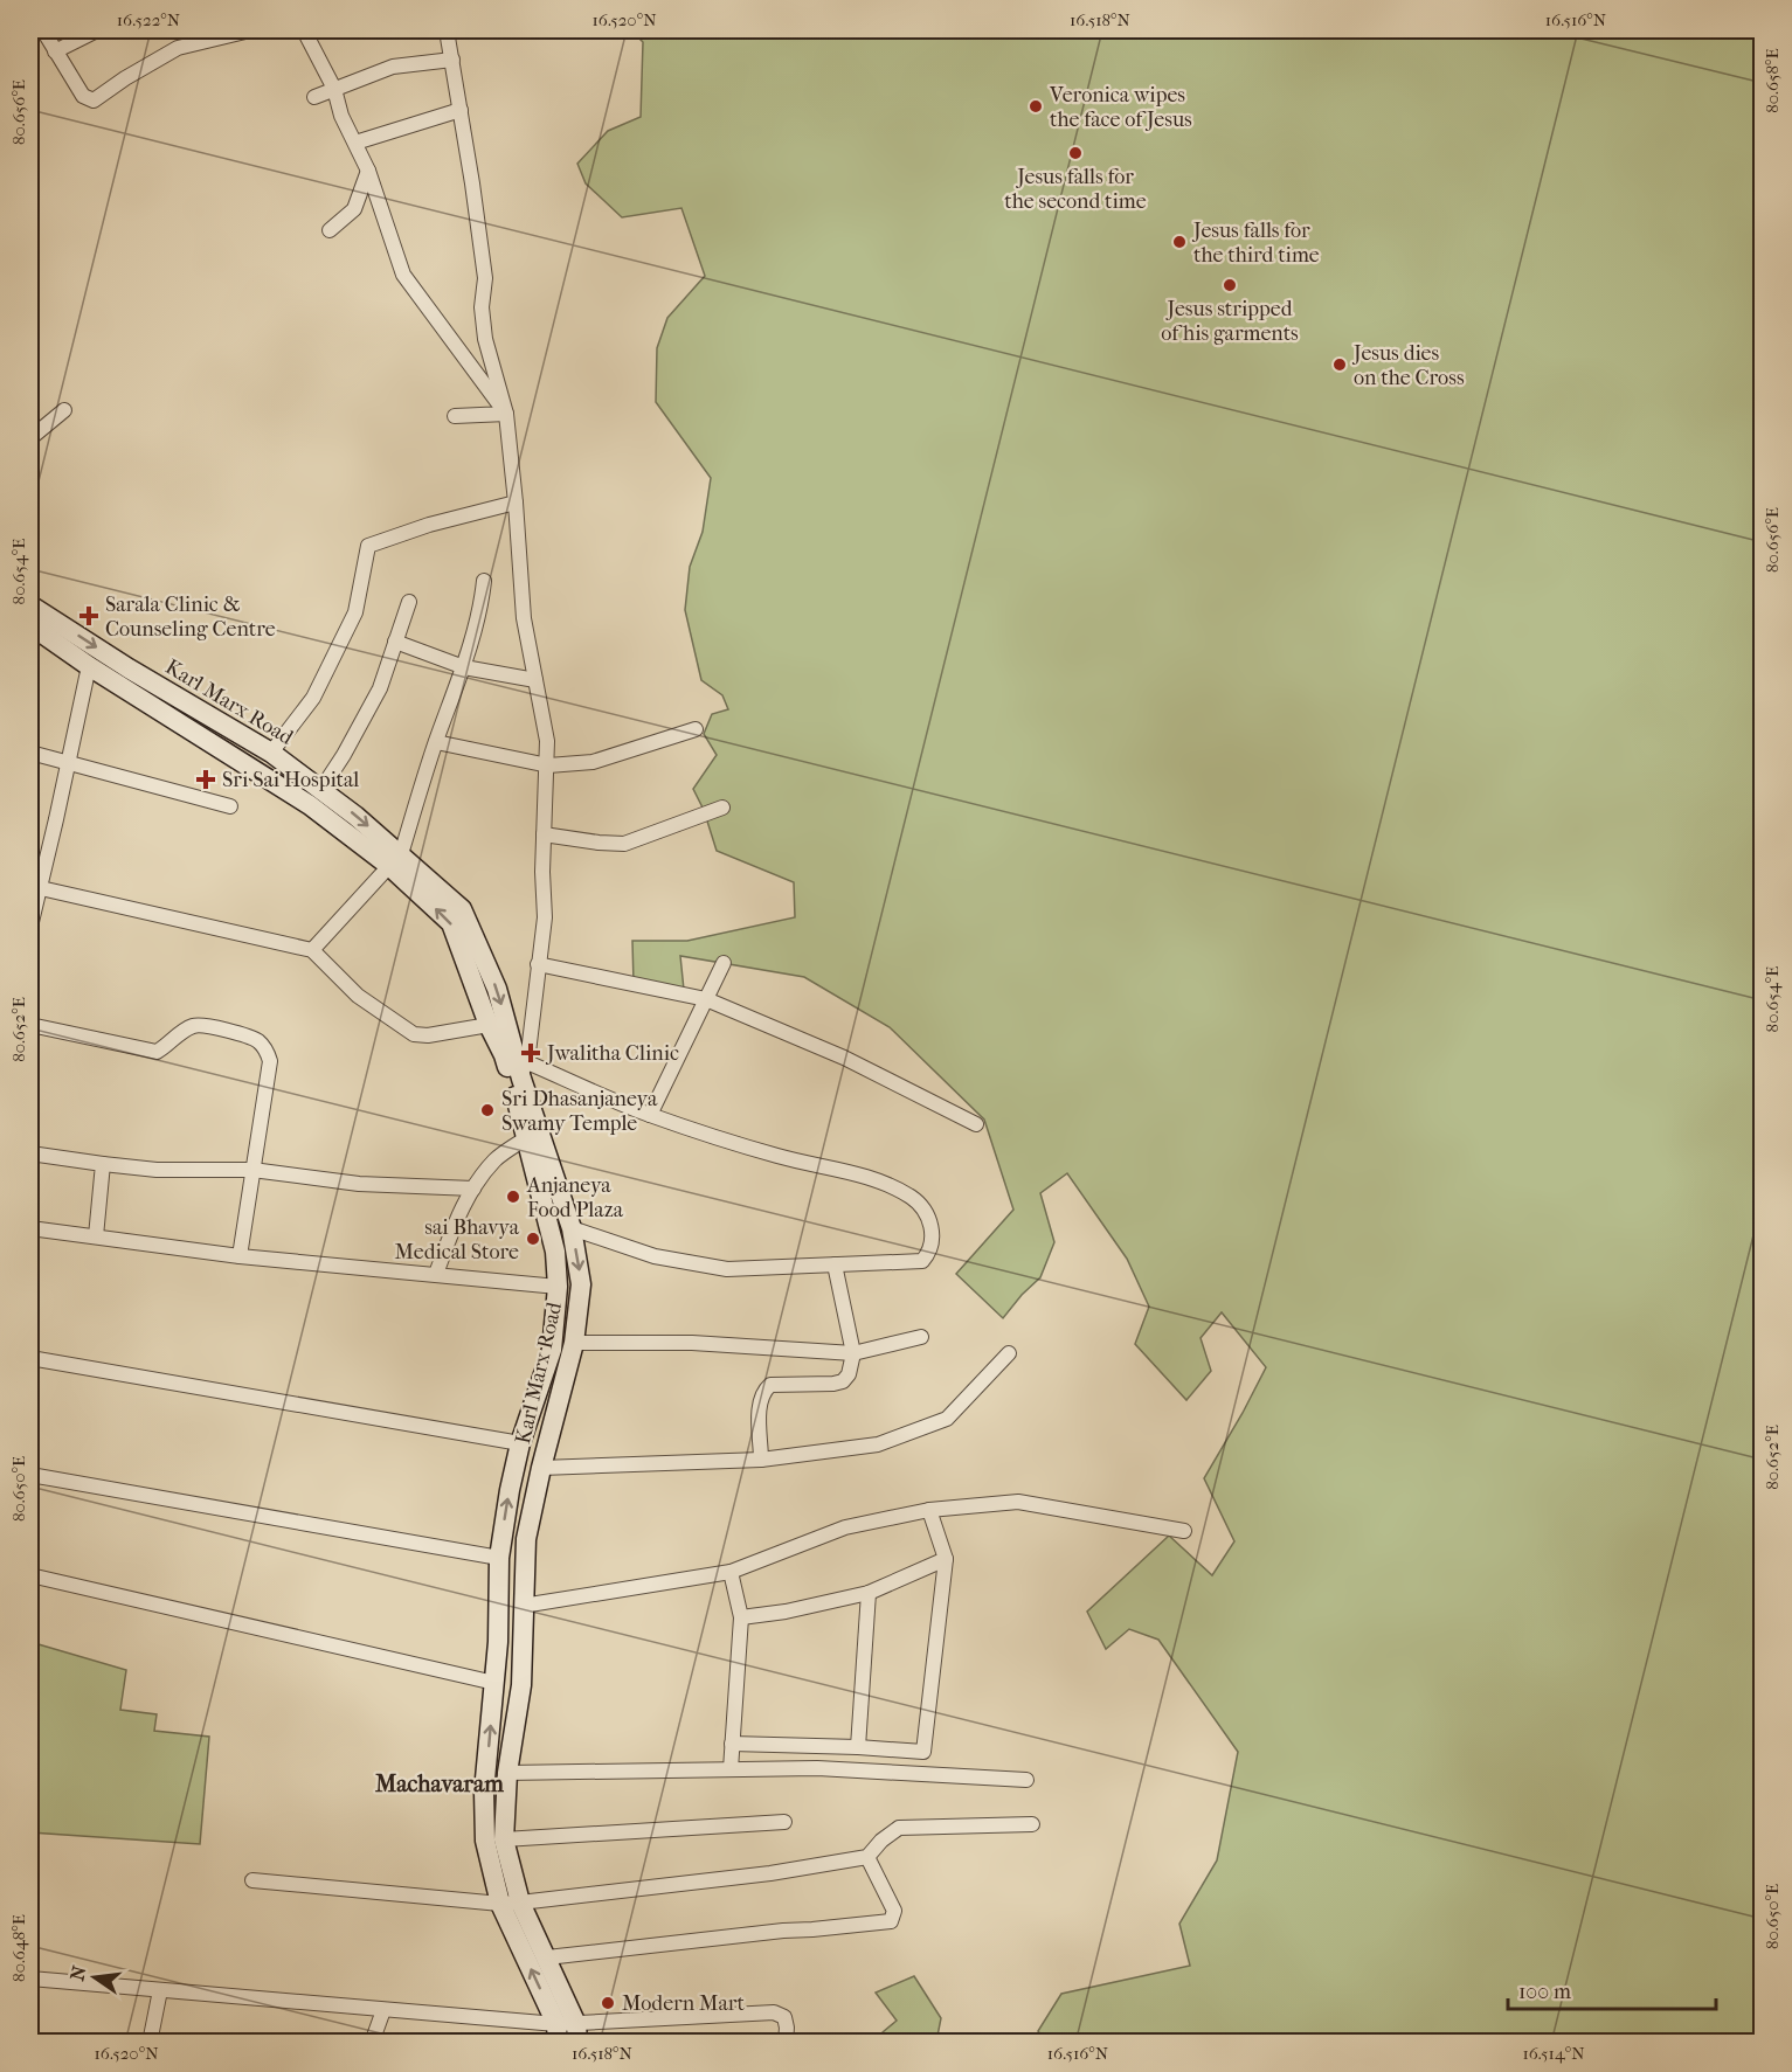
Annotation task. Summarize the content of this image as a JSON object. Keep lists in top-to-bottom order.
{
  "streets": {
    "main road": ["Karl Marx Road"]
  },
  "districts": ["Machavaram"],
  "places": {
    "other": [
      "Veronica wipes the face of Jesus",
      "Jesus falls for the second time",
      "Jesus falls for the third time",
      "Jesus stripped of his garments",
      "Jesus dies on the Cross",
      "Sri Dhasanjaneya Swamy Temple",
      "Anjaneya Food Plaza",
      "sai Bhavya Medical Store",
      "Modern Mart"
    ],
    "health": ["Sarala Clinic & Counseling Centre", "Sri Sai Hospital", "Jwalitha Clinic"]
  },
  "scale_bar": "100 m",
  "north": "left",
  "coordinates": [
    "16.522°N",
    "16.520°N",
    "16.518°N",
    "16.516°N",
    "80.658°E",
    "80.656°E",
    "80.654°E",
    "80.652°E",
    "80.650°E",
    "80.648°E",
    "16.514°N"
  ]
}
